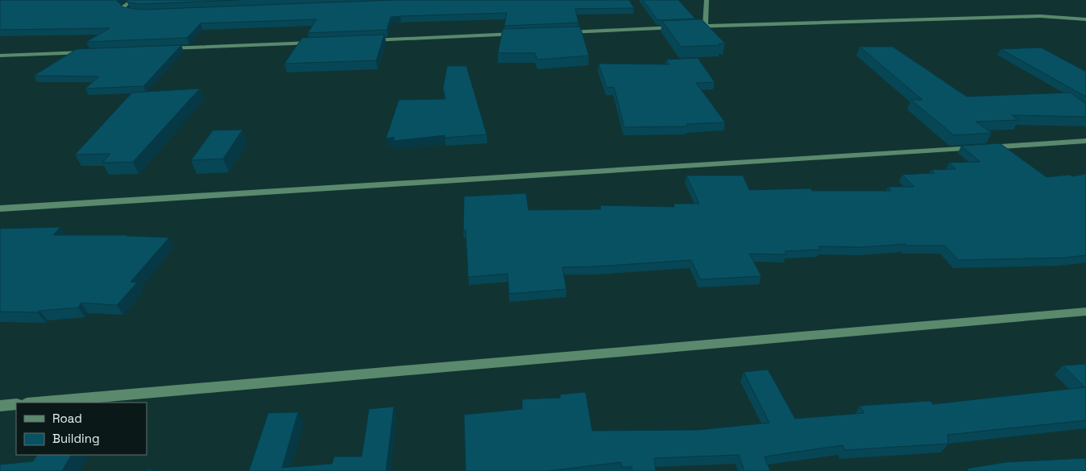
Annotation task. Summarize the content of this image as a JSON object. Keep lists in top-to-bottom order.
{
  "legend": ["Road", "Building"]
}
